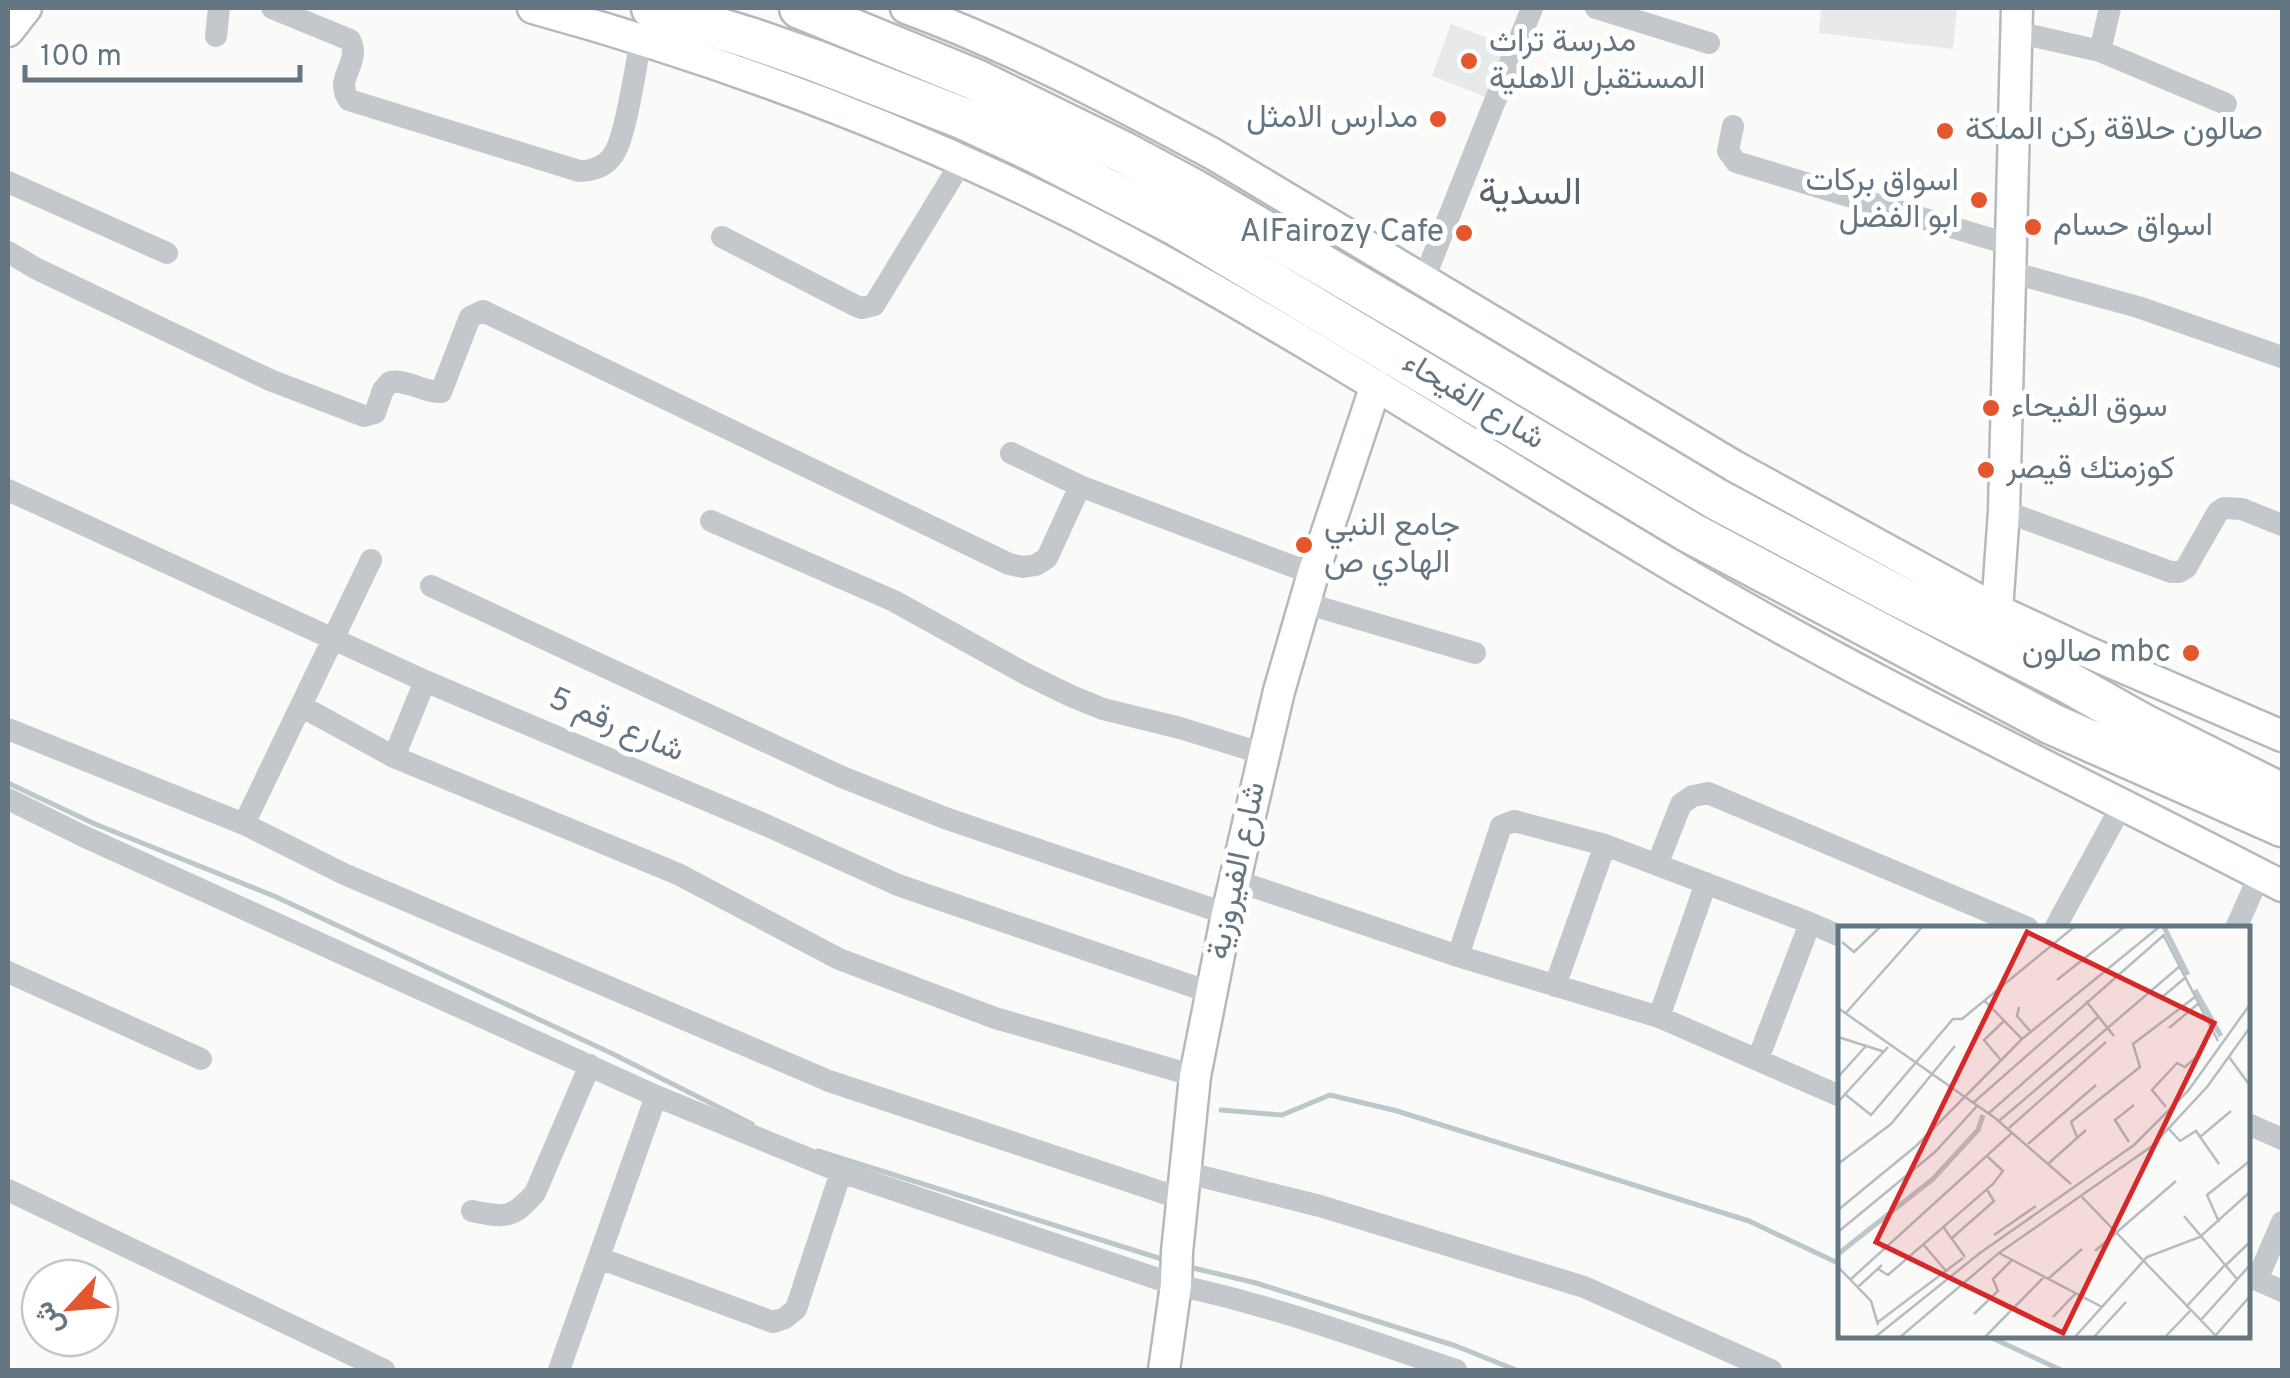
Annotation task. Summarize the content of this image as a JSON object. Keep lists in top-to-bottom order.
{
  "streets": {
    "highway": ["شارع الفيحاء"],
    "street": ["شارع رقم 5", "شارع الفيروزية"]
  },
  "crossings": [
    ["شارع رقم 5", "شارع الفيروزية"]
  ],
  "districts": ["السدية"],
  "places": [
    "مدرسة تراث المستقبل الاهلية",
    "مدارس الامثل",
    "صالون حلاقة ركن الملكة",
    "اسواق بركات ابو الفضل",
    "اسواق حسام",
    "AlFairozy Cafe",
    "سوق الفيحاء",
    "كوزمتك قيصر",
    "جامع النبي الهادي ص",
    "صالون mbc"
  ],
  "scale_bar": "100 m",
  "north": "bottom left"
}
